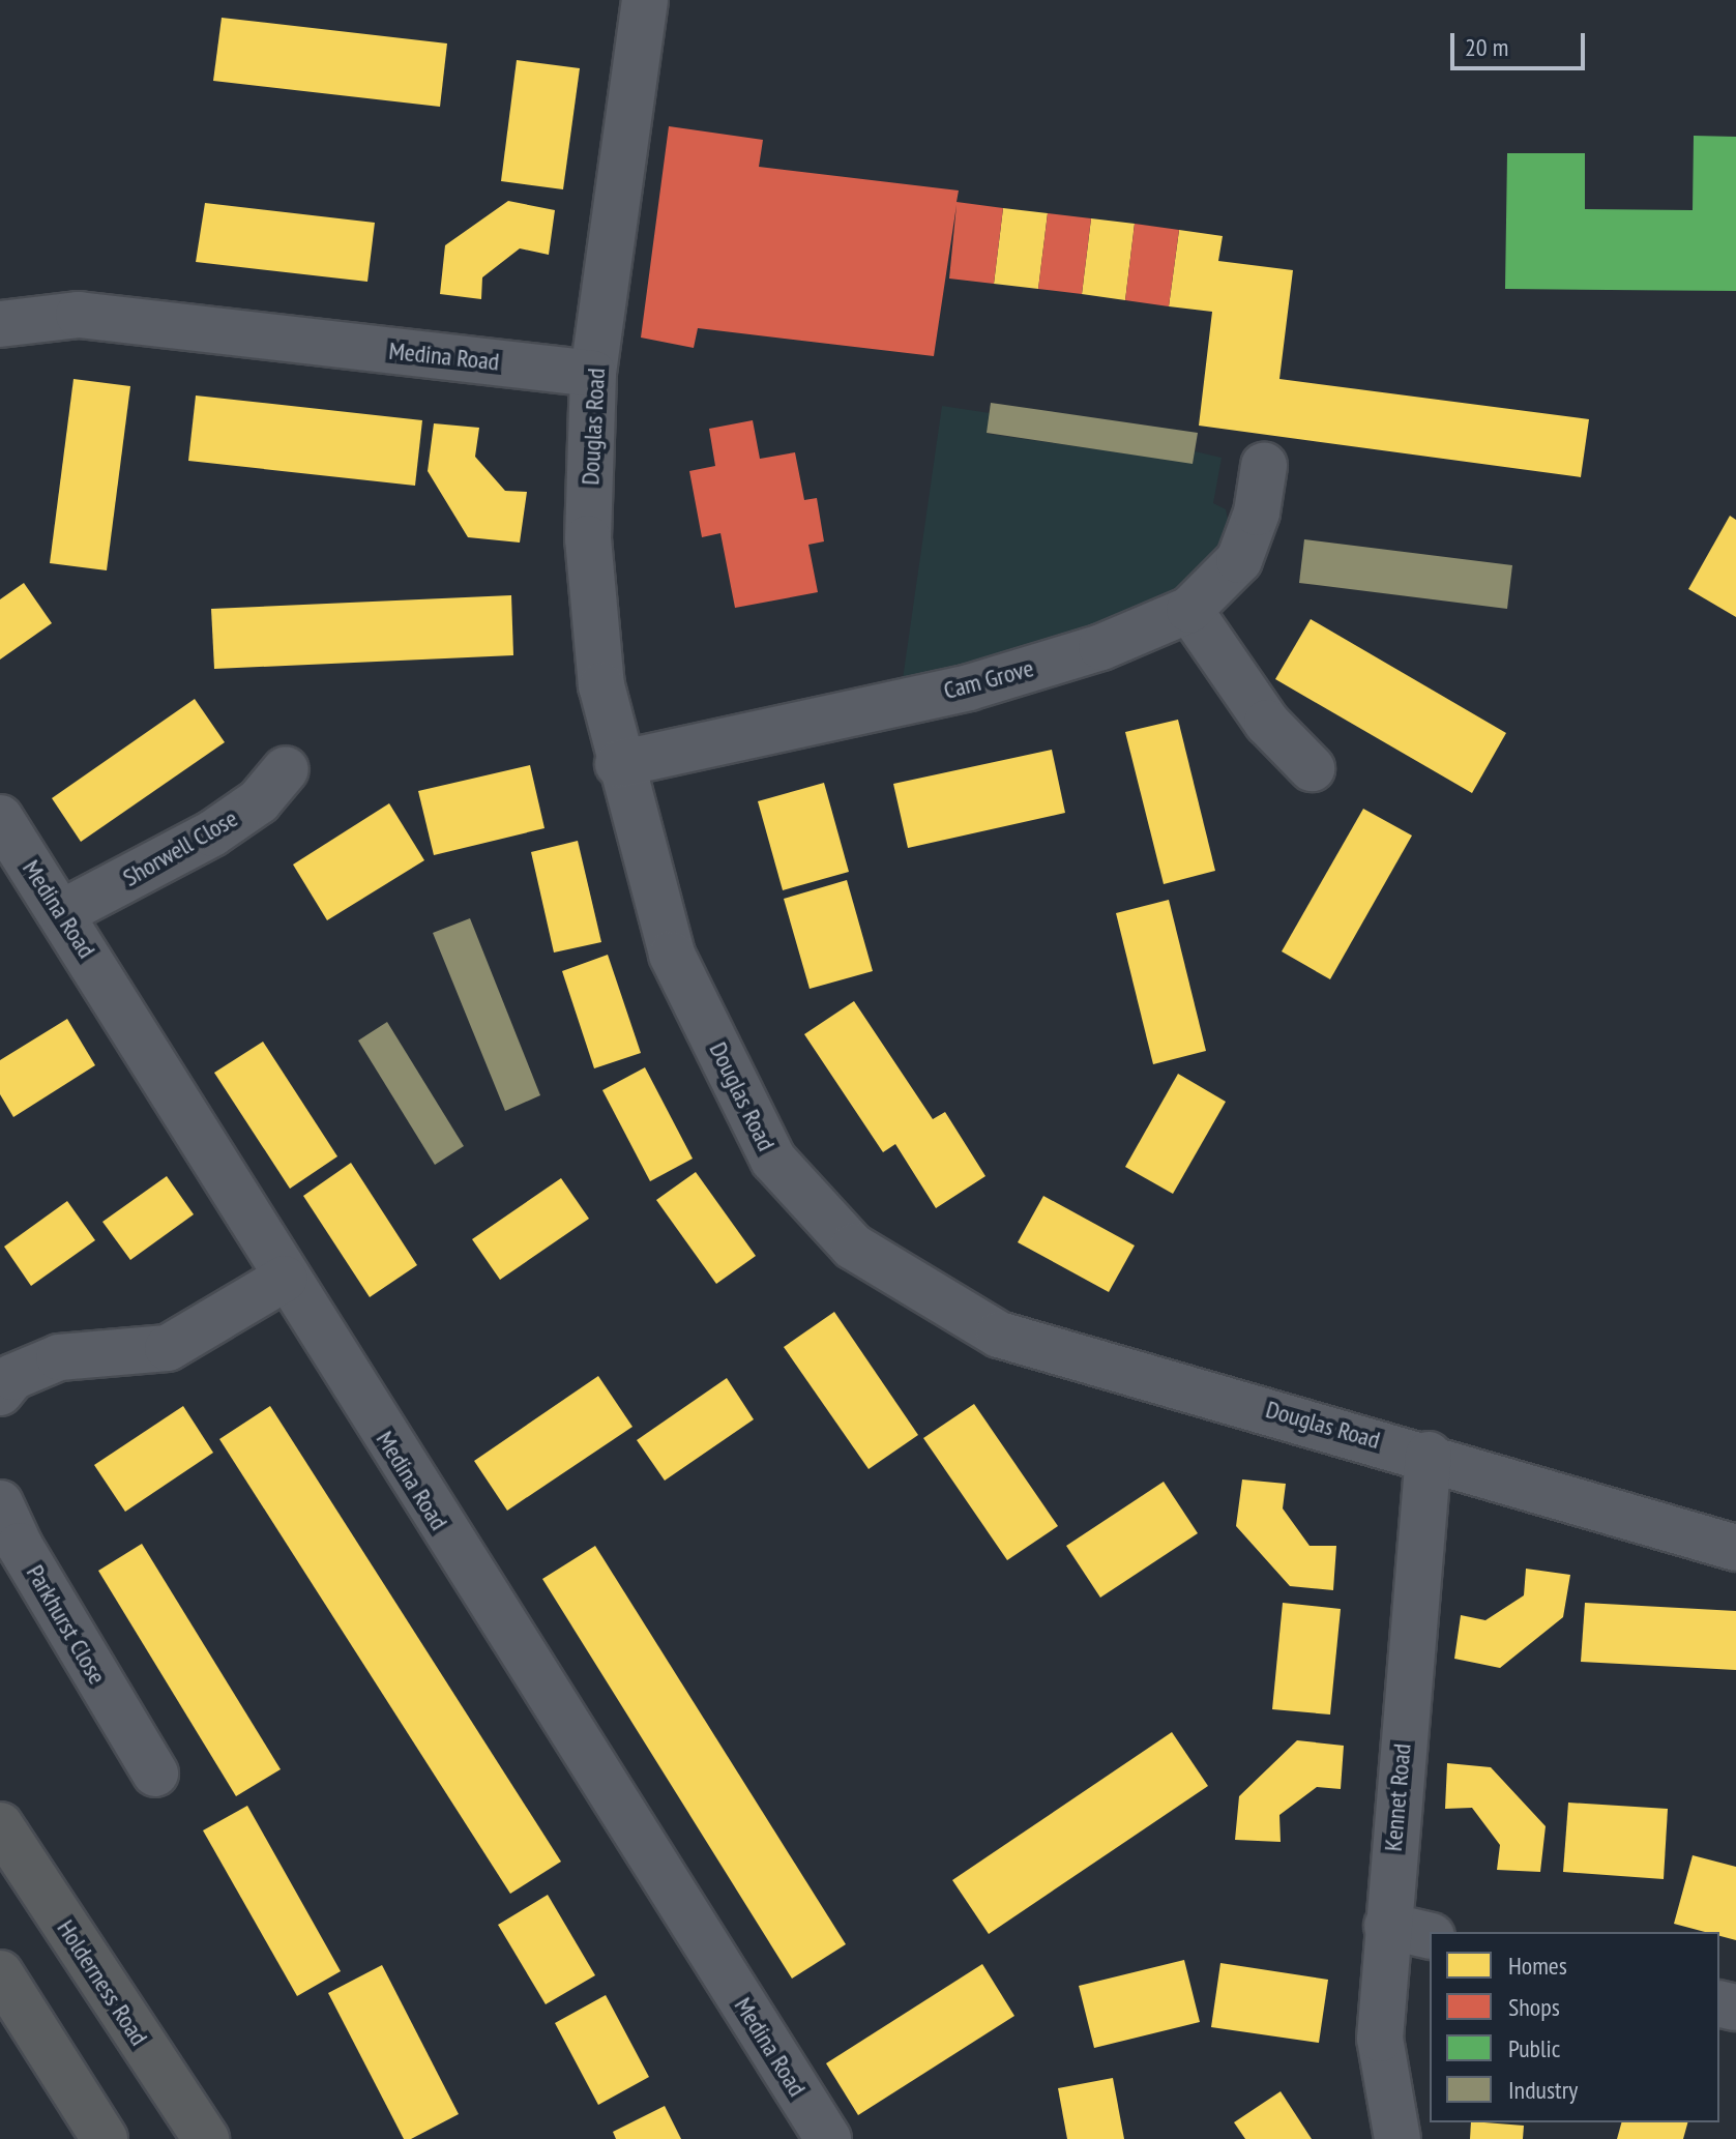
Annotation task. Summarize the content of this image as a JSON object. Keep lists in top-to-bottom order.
{
  "streets": {
    "highway": ["Holderness Road"],
    "street": [
      "Medina Road",
      "Douglas Road",
      "Cam Grove",
      "Shorwell Close",
      "Parkhurst Close",
      "Kennet Road"
    ]
  },
  "crossings": [
    ["Medina Road", "Douglas Road"],
    ["Medina Road", "Shorwell Close"],
    ["Douglas Road", "Cam Grove"],
    ["Douglas Road", "Kennet Road"]
  ],
  "legend": [
    "Homes",
    "Shops",
    "Public",
    "Industry"
  ],
  "scale_bar": "20 m"
}
